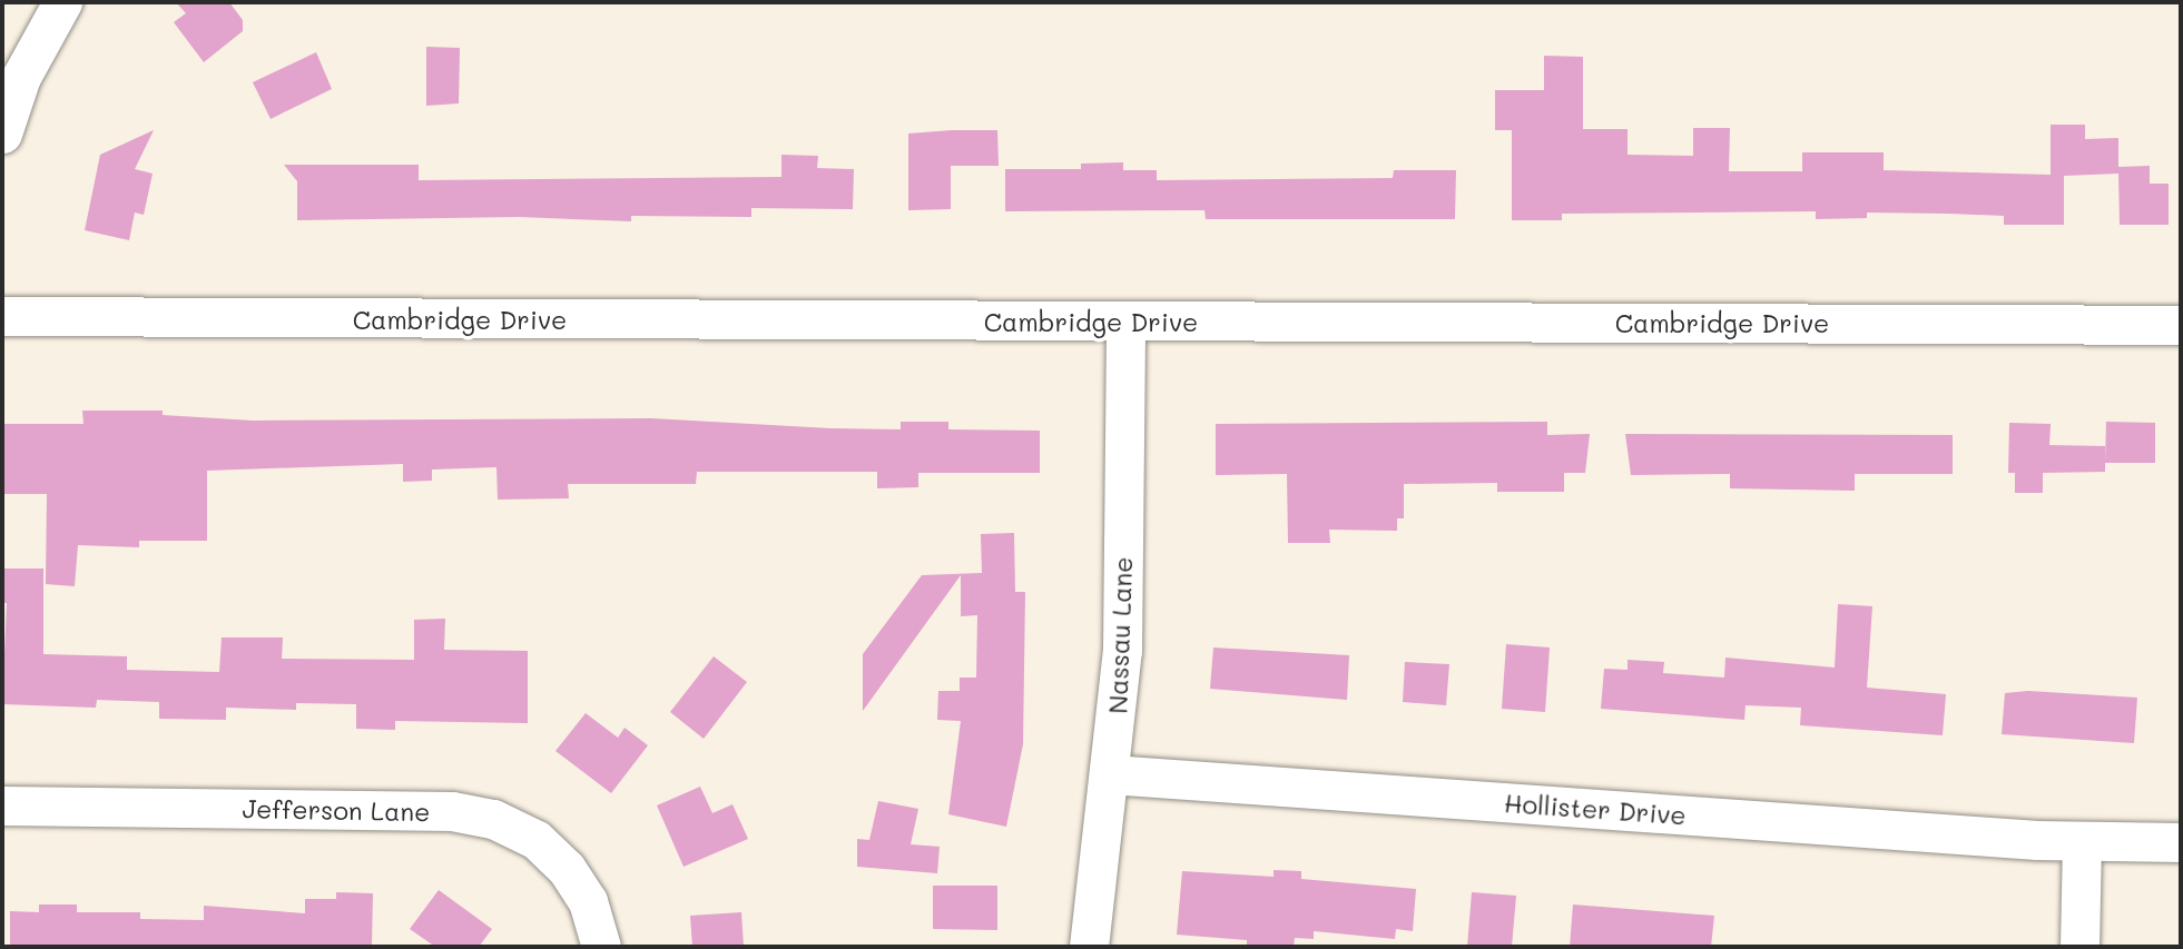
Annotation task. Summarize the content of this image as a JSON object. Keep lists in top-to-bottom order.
{
  "streets": {
    "street": [
      "Cambridge Drive",
      "Nassau Lane",
      "Hollister Drive",
      "Jefferson Lane"
    ]
  },
  "crossings": [
    ["Cambridge Drive", "Nassau Lane"],
    ["Nassau Lane", "Hollister Drive"]
  ]
}
